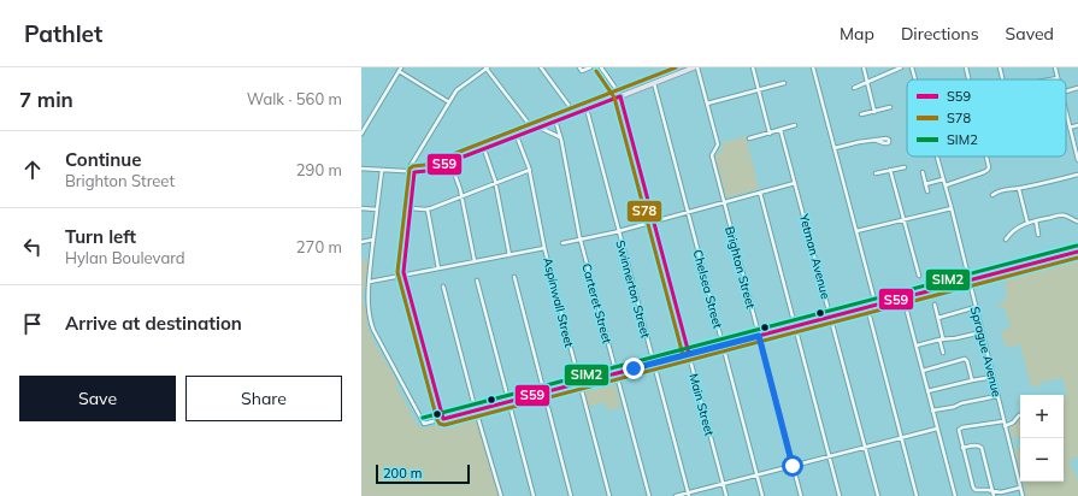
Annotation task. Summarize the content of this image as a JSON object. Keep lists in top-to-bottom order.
{
  "streets": {
    "street": [
      "Yetman Avenue",
      "Brighton Street",
      "Swinnerton Street",
      "Chelsea Street",
      "Aspinwall Street",
      "Carteret Street",
      "Sprague Avenue",
      "Main Street"
    ]
  },
  "lines": ["transit line S78", "transit line S59", "transit line SIM2"],
  "legend": ["S59", "S78", "SIM2"],
  "scale_bar": "200 m",
  "page": {
    "header": "Pathlet",
    "nav": ["Map", "Directions", "Saved"],
    "heading": ["7 min", "Walk · 560 m"],
    "list": [
      ["Continue", "Brighton Street", "290 m"],
      ["Turn left", "Hylan Boulevard", "270 m"],
      "Arrive at destination"
    ],
    "buttons": ["Save", "Share"],
    "map_buttons": ["+", "−"],
    "scale": "200 m"
  }
}
